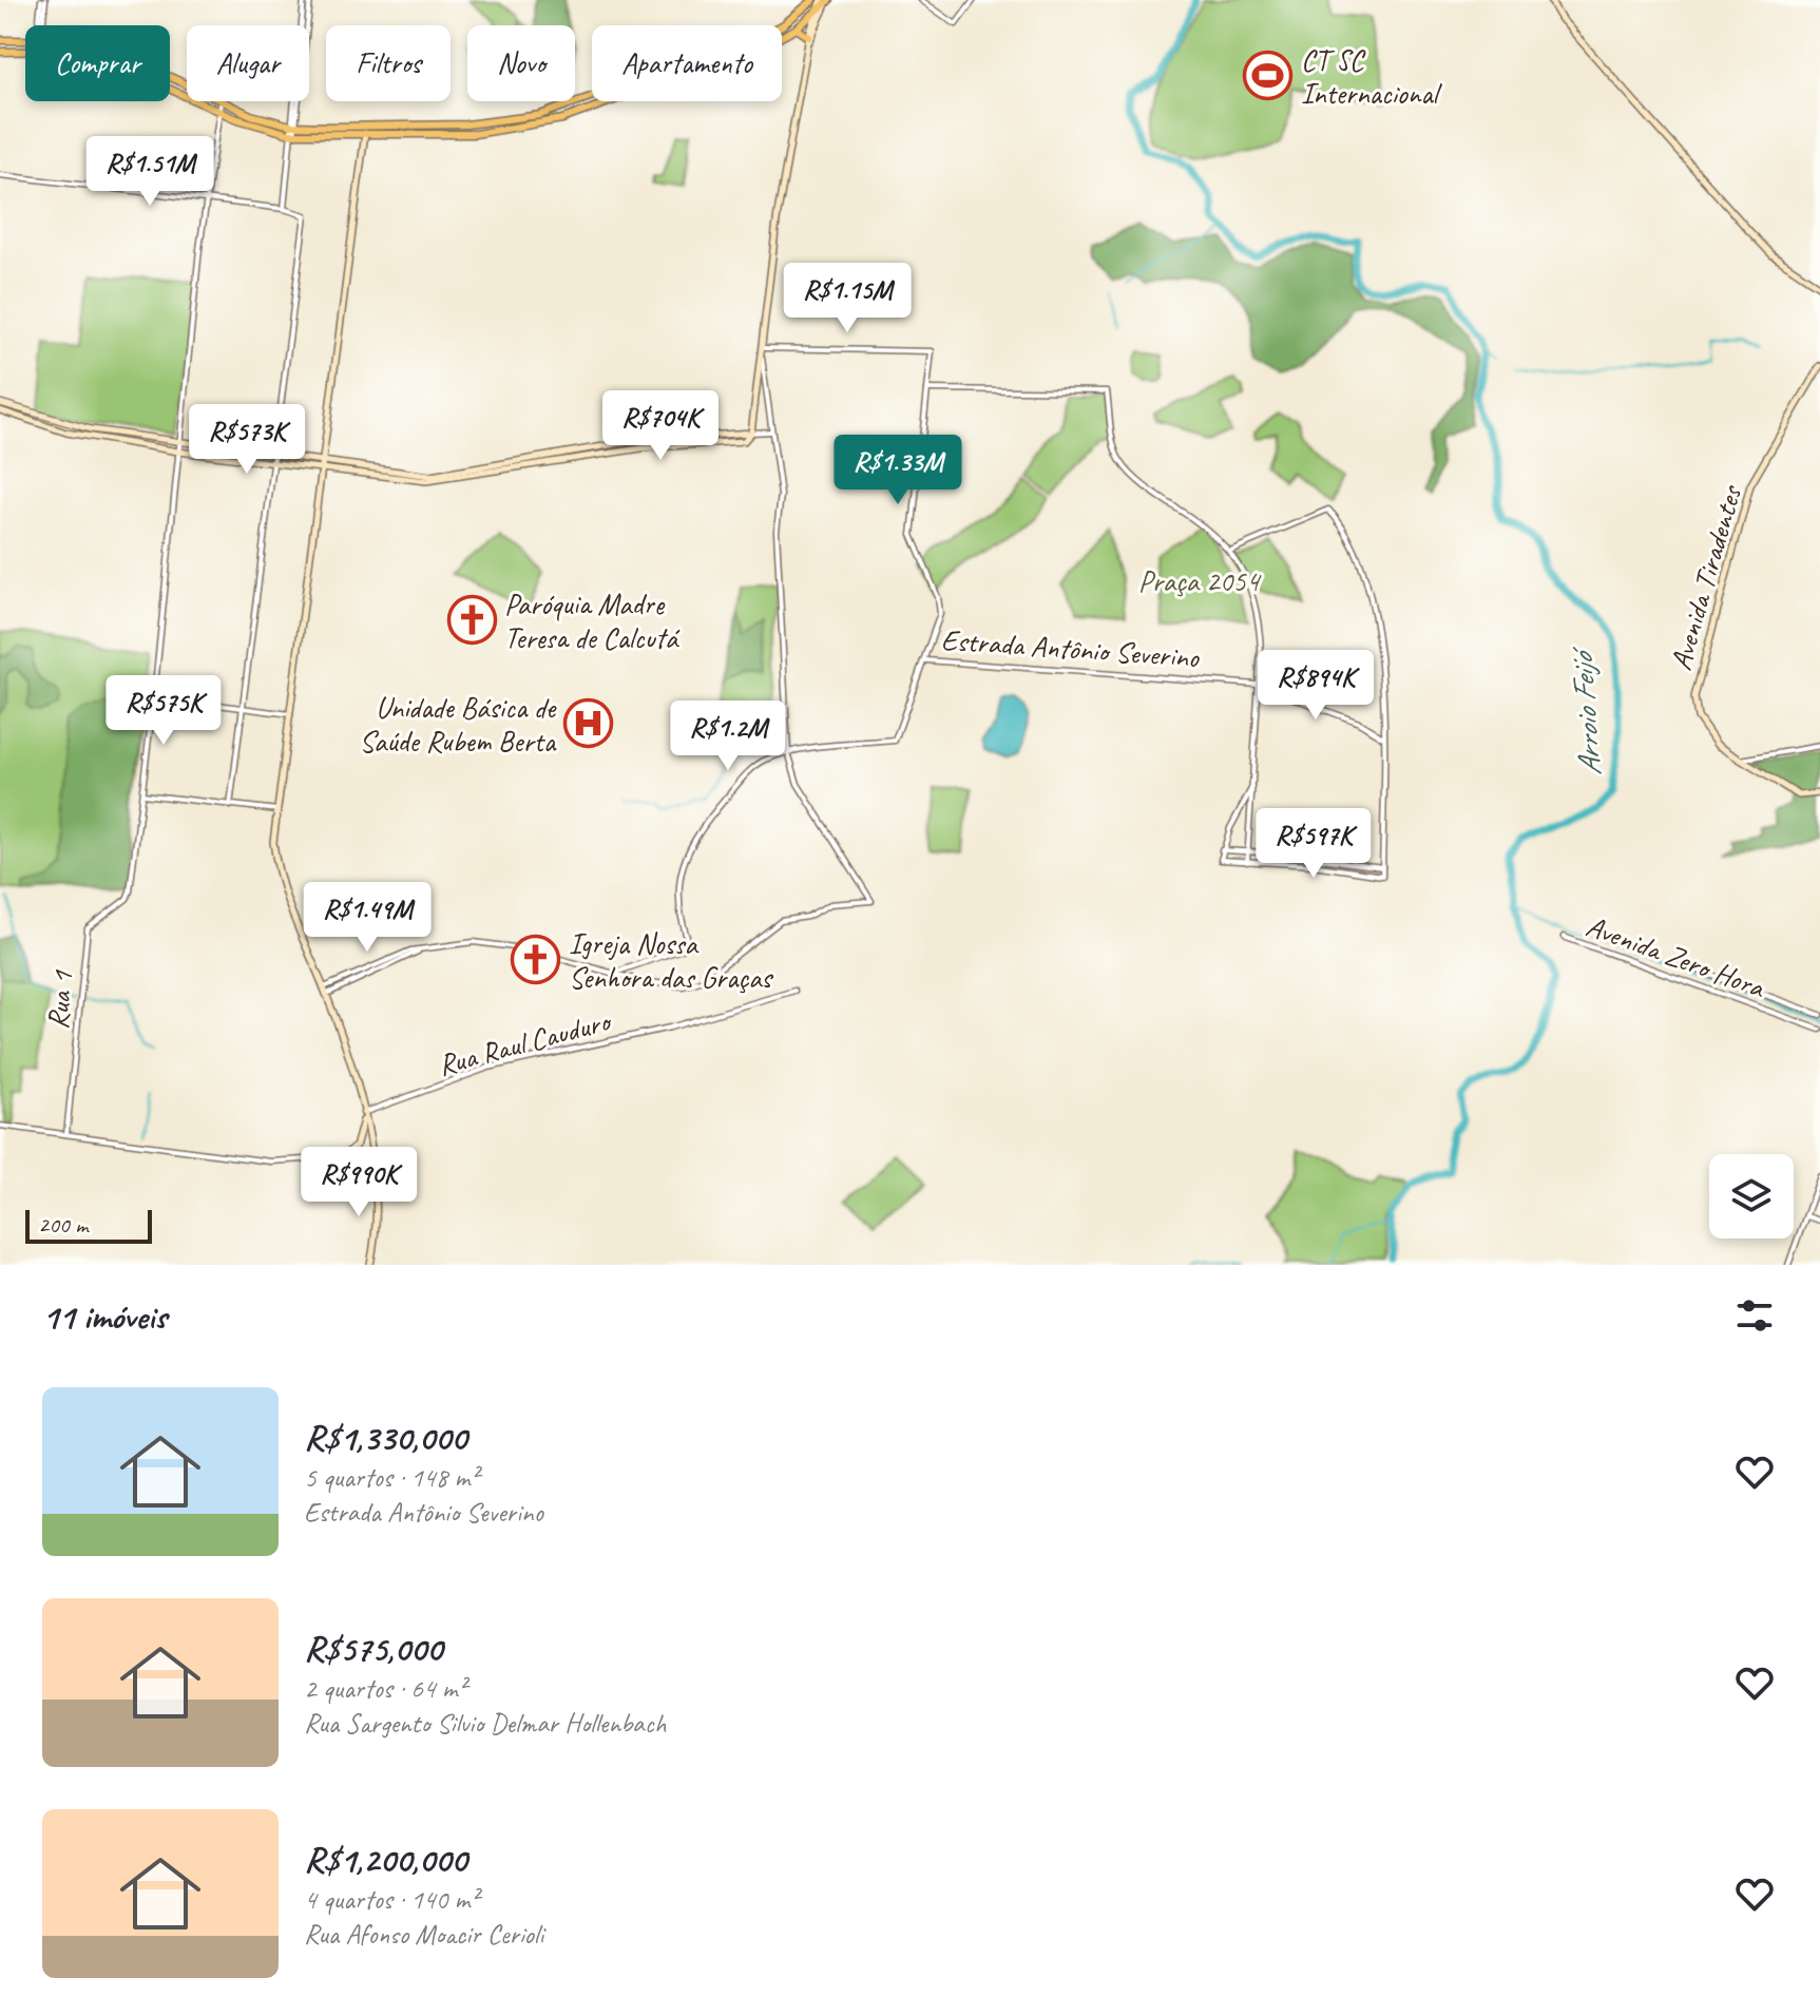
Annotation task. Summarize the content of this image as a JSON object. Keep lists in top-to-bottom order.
{
  "streets": {
    "main road": ["Avenida Tiradentes"],
    "street": [
      "Estrada Antônio Severino",
      "Avenida Zero Hora",
      "Rua 1",
      "Rua Raul Cauduro"
    ]
  },
  "water": ["Arroio Feijó"],
  "parks": ["Praça 2054"],
  "places": {
    "sports": ["CT SC Internacional"],
    "church": ["Paróquia Madre Teresa de Calcutá", "Igreja Nossa Senhora das Graças"],
    "hospital": ["Unidade Básica de Saúde Rubem Berta"]
  },
  "scale_bar": "200 m",
  "page": {
    "chip": [
      "Comprar",
      "Alugar",
      "Filtros",
      "Novo",
      "Apartamento"
    ],
    "price": [
      "R$1.51M",
      "R$1.15M",
      "R$704K",
      "R$573K",
      "R$1.33M",
      "R$894K",
      "R$575K",
      "R$1.2M",
      "R$597K",
      "R$1.49M",
      "R$990K"
    ],
    "scale": "200 m",
    "heading": "11 imóveis",
    "list": [
      {
        "name": "R$1,330,000",
        "note": "5 quartos · 148 m² · Estrada Antônio Severino"
      },
      {
        "name": "R$575,000",
        "note": "2 quartos · 64 m² · Rua Sargento Silvio Delmar Hollenbach"
      },
      {
        "name": "R$1,200,000",
        "note": "4 quartos · 140 m² · Rua Afonso Moacir Cerioli"
      }
    ]
  }
}
